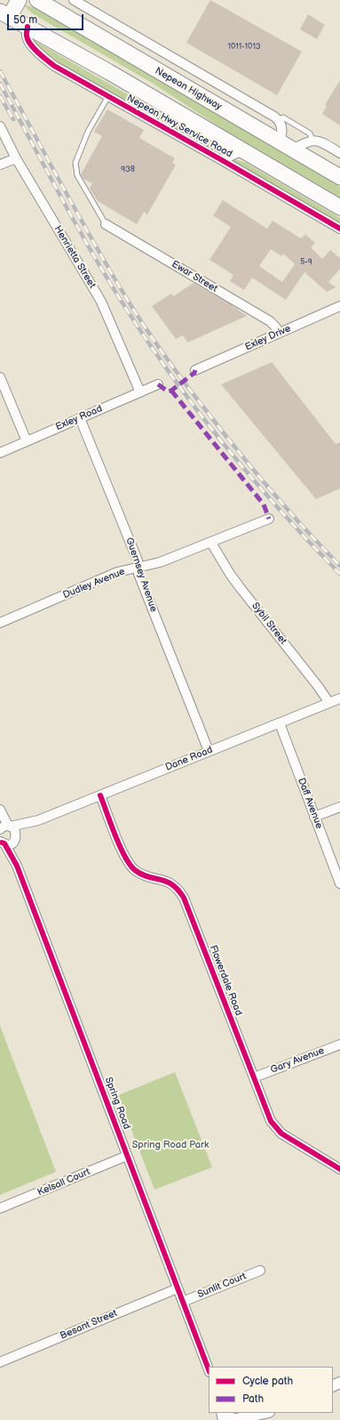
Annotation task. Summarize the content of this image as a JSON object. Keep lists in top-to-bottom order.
{
  "streets": {
    "highway": ["Nepean Highway"],
    "street": [
      "Nepean Hwy Service Road",
      "Henrietta Street",
      "Ewar Street",
      "Exley Drive",
      "Exley Road",
      "Guernsey Avenue",
      "Dudley Avenue",
      "Sybil Street",
      "Dane Road",
      "Daff Avenue",
      "Flowerdale Road",
      "Gary Avenue",
      "Spring Road",
      "Kelsall Court",
      "Sunlit Court",
      "Besant Street"
    ]
  },
  "crossings": [
    ["Henrietta Street", "Exley Road"],
    ["Ewar Street", "Exley Drive"],
    ["Exley Road", "Guernsey Avenue"],
    ["Guernsey Avenue", "Dudley Avenue"],
    ["Guernsey Avenue", "Dane Road"],
    ["Dudley Avenue", "Sybil Street"],
    ["Sybil Street", "Dane Road"],
    ["Dane Road", "Daff Avenue"],
    ["Dane Road", "Flowerdale Road"],
    ["Dane Road", "Spring Road"],
    ["Flowerdale Road", "Gary Avenue"],
    ["Spring Road", "Kelsall Court"],
    ["Spring Road", "Sunlit Court"],
    ["Spring Road", "Besant Street"]
  ],
  "parks": ["Spring Road Park"],
  "house_numbers": ["1011-1013", "938", "5-9"],
  "legend": ["Cycle path", "Path"],
  "scale_bar": "50 m"
}
